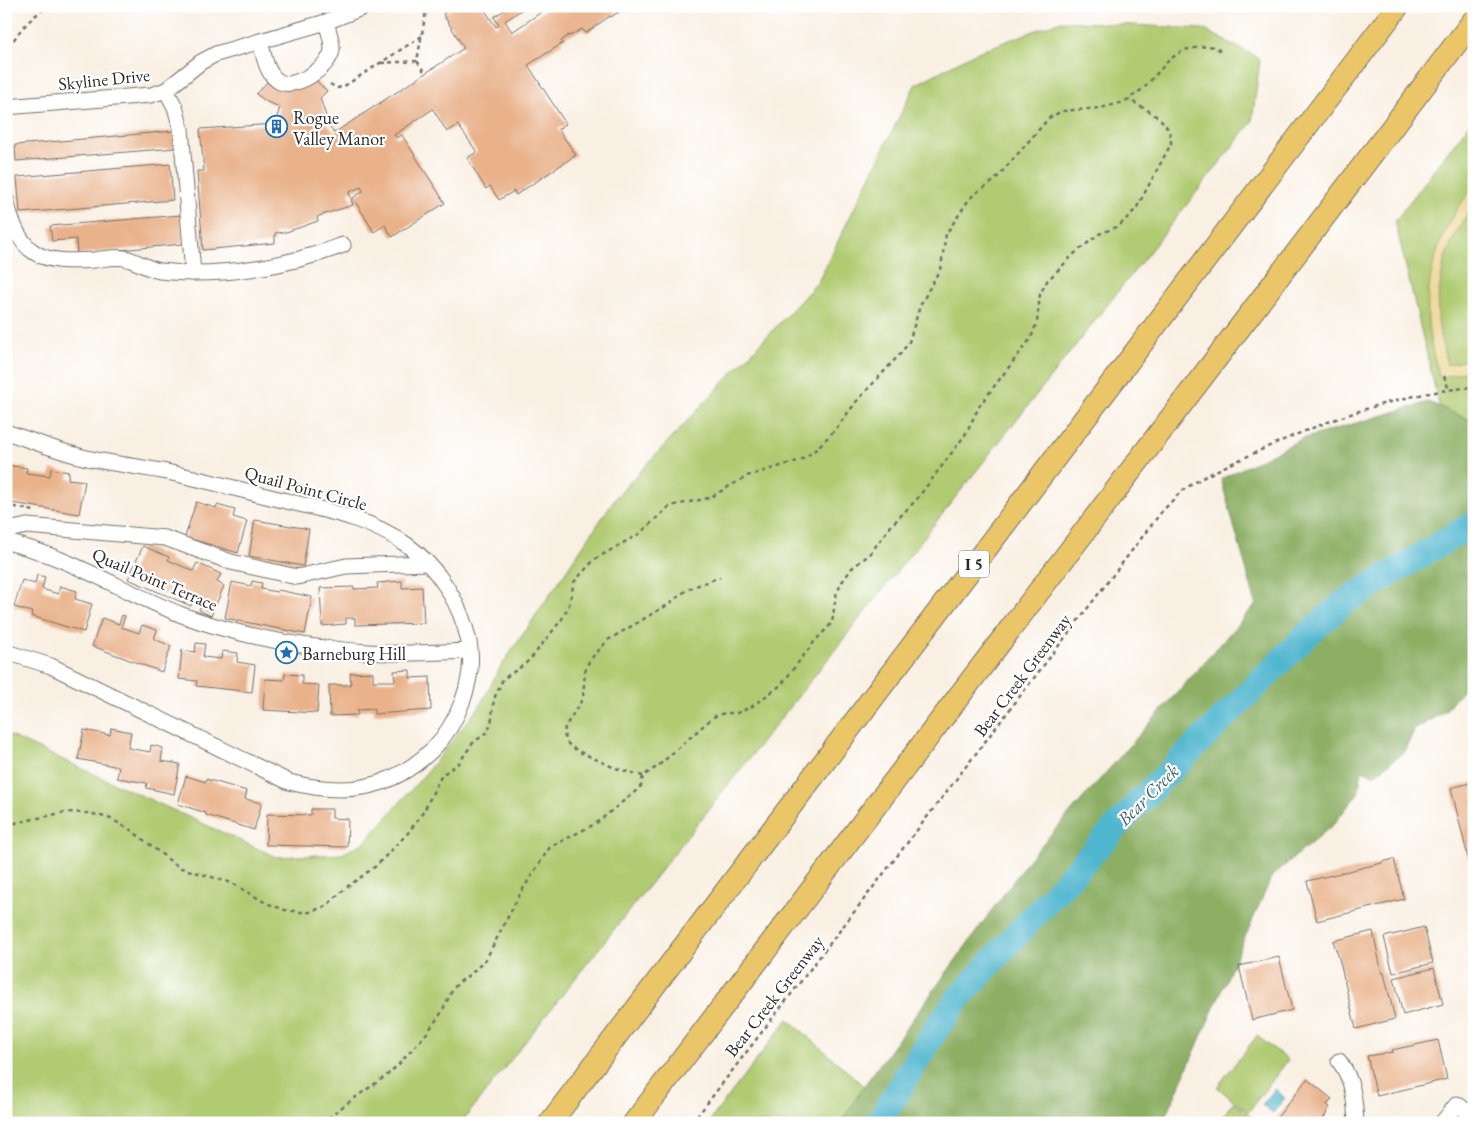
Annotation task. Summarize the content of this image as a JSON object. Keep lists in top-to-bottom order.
{
  "streets": {
    "highway": ["I 5"],
    "street": ["Skyline Drive", "Quail Point Circle", "Quail Point Terrace"],
    "path": ["Bear Creek Greenway"]
  },
  "crossings": [
    ["Quail Point Circle", "Quail Point Terrace"]
  ],
  "water": ["Bear Creek"],
  "places": {
    "building": ["Rogue Valley Manor"],
    "place": ["Barneburg Hill"]
  }
}
